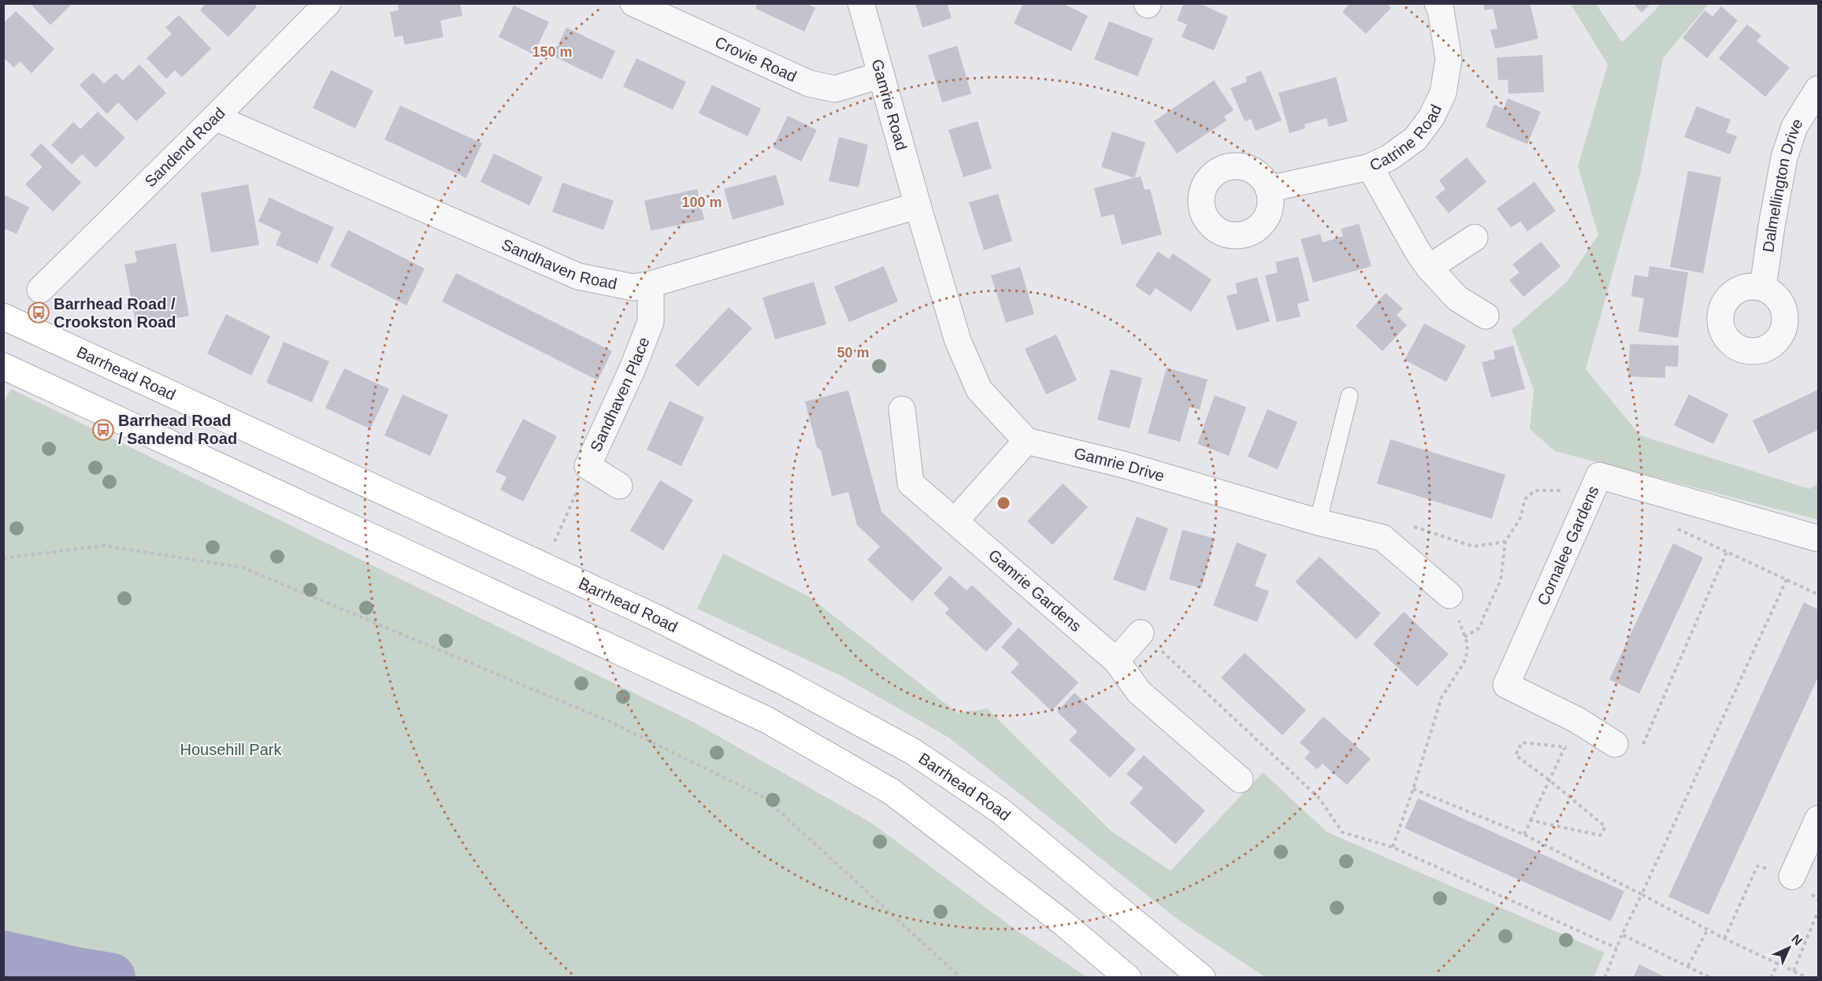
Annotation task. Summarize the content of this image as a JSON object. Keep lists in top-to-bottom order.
{
  "streets": {
    "main road": ["Barrhead Road"],
    "street": [
      "Crovie Road",
      "Gamrie Road",
      "Catrine Road",
      "Sandend Road",
      "Dalmellington Drive",
      "Sandhaven Road",
      "Sandhaven Place",
      "Gamrie Drive",
      "Cornalee Gardens",
      "Gamrie Gardens"
    ]
  },
  "crossings": [
    ["Crovie Road", "Gamrie Road"],
    ["Gamrie Road", "Sandhaven Road"],
    ["Sandend Road", "Sandhaven Road"],
    ["Sandhaven Road", "Sandhaven Place"]
  ],
  "parks": ["Househill Park"],
  "places": {
    "bus stop": ["Barrhead Road / Crookston Road", "Barrhead Road / Sandend Road"]
  },
  "north": "top right",
  "rings": ["150 m", "100 m", "50 m"]
}
